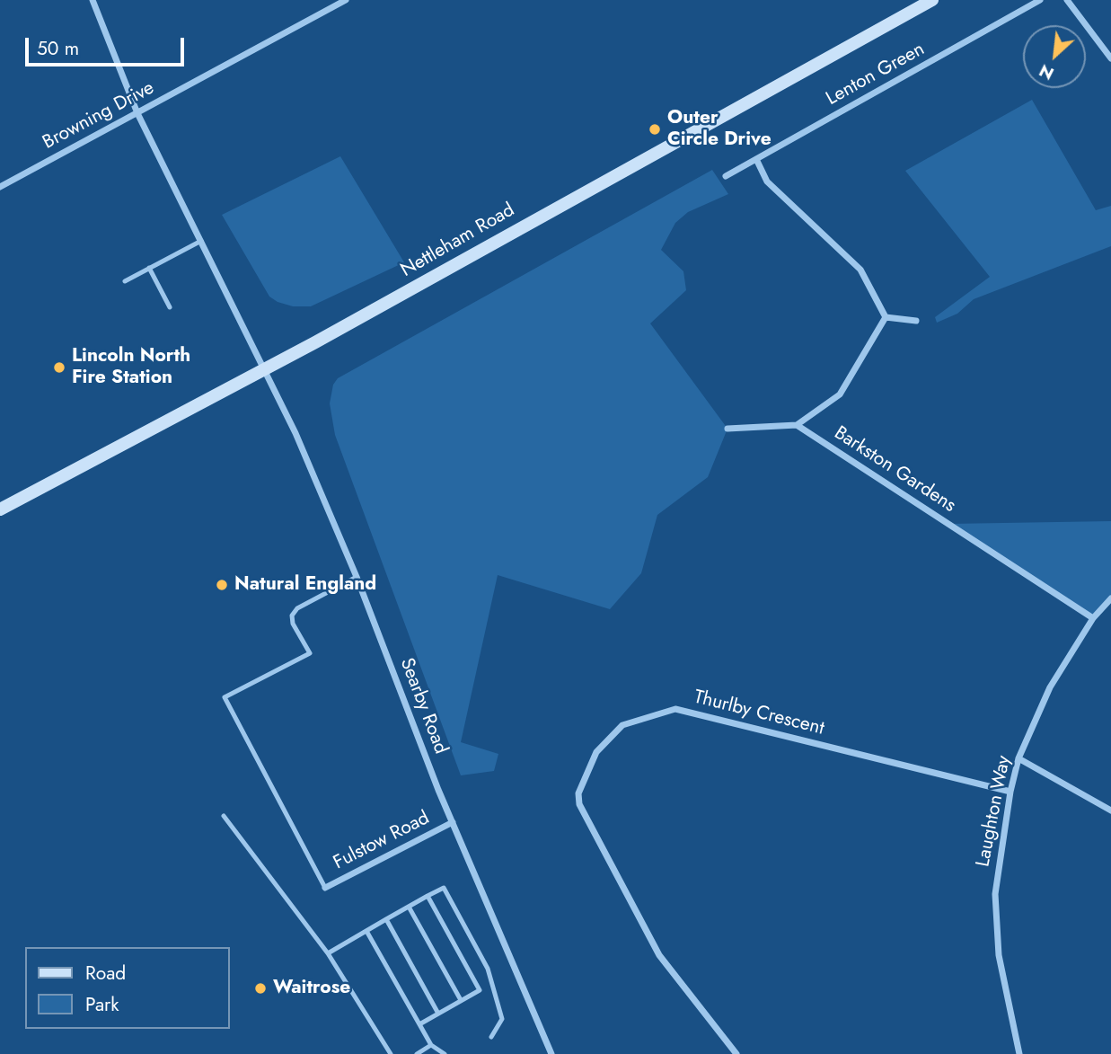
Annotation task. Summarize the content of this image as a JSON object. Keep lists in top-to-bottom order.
{
  "streets": {
    "main road": ["Nettleham Road"],
    "street": [
      "Lenton Green",
      "Browning Drive",
      "Barkston Gardens",
      "Searby Road",
      "Thurlby Crescent",
      "Laughton Way",
      "Fulstow Road"
    ]
  },
  "crossings": [
    ["Nettleham Road", "Searby Road"],
    ["Barkston Gardens", "Laughton Way"],
    ["Searby Road", "Fulstow Road"],
    ["Thurlby Crescent", "Laughton Way"]
  ],
  "places": [
    "Outer Circle Drive",
    "Lincoln North Fire Station",
    "Natural England",
    "Waitrose"
  ],
  "legend": ["Road", "Park"],
  "scale_bar": "50 m",
  "north": "bottom left"
}
